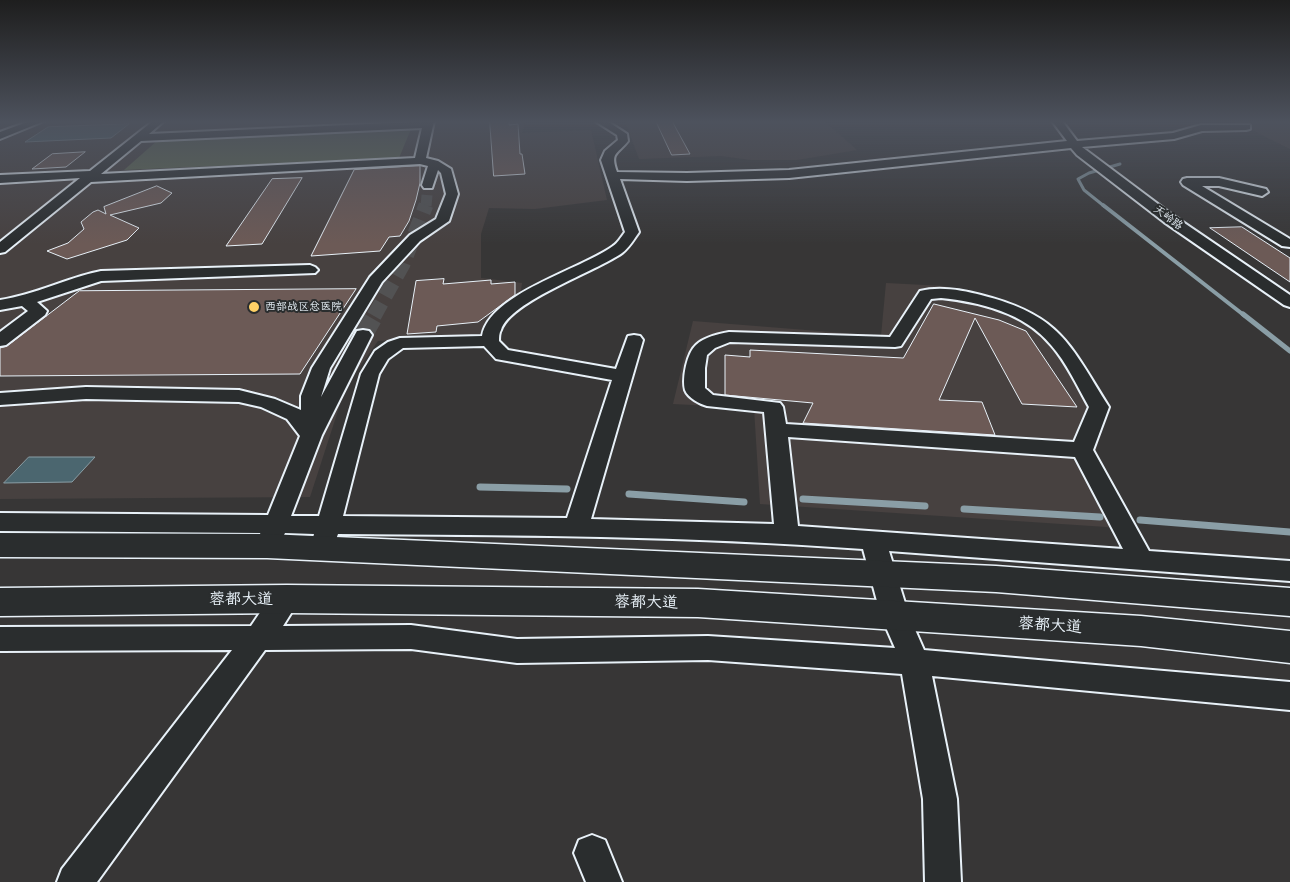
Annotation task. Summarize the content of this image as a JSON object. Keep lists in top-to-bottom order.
{
  "streets": {
    "main road": ["蓉都大道"],
    "street": ["天岭路"]
  },
  "places": ["西部战区总医院"]
}
